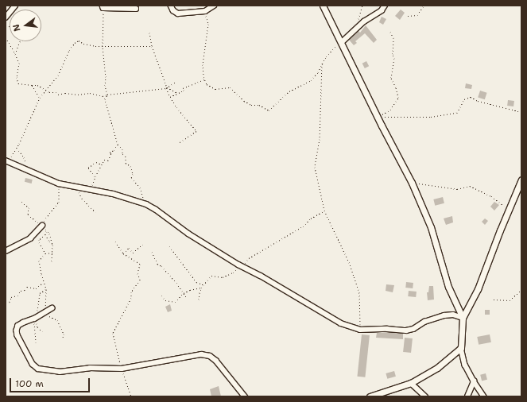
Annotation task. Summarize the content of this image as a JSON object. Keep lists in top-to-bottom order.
{
  "scale_bar": "100 m",
  "north": "left"
}
